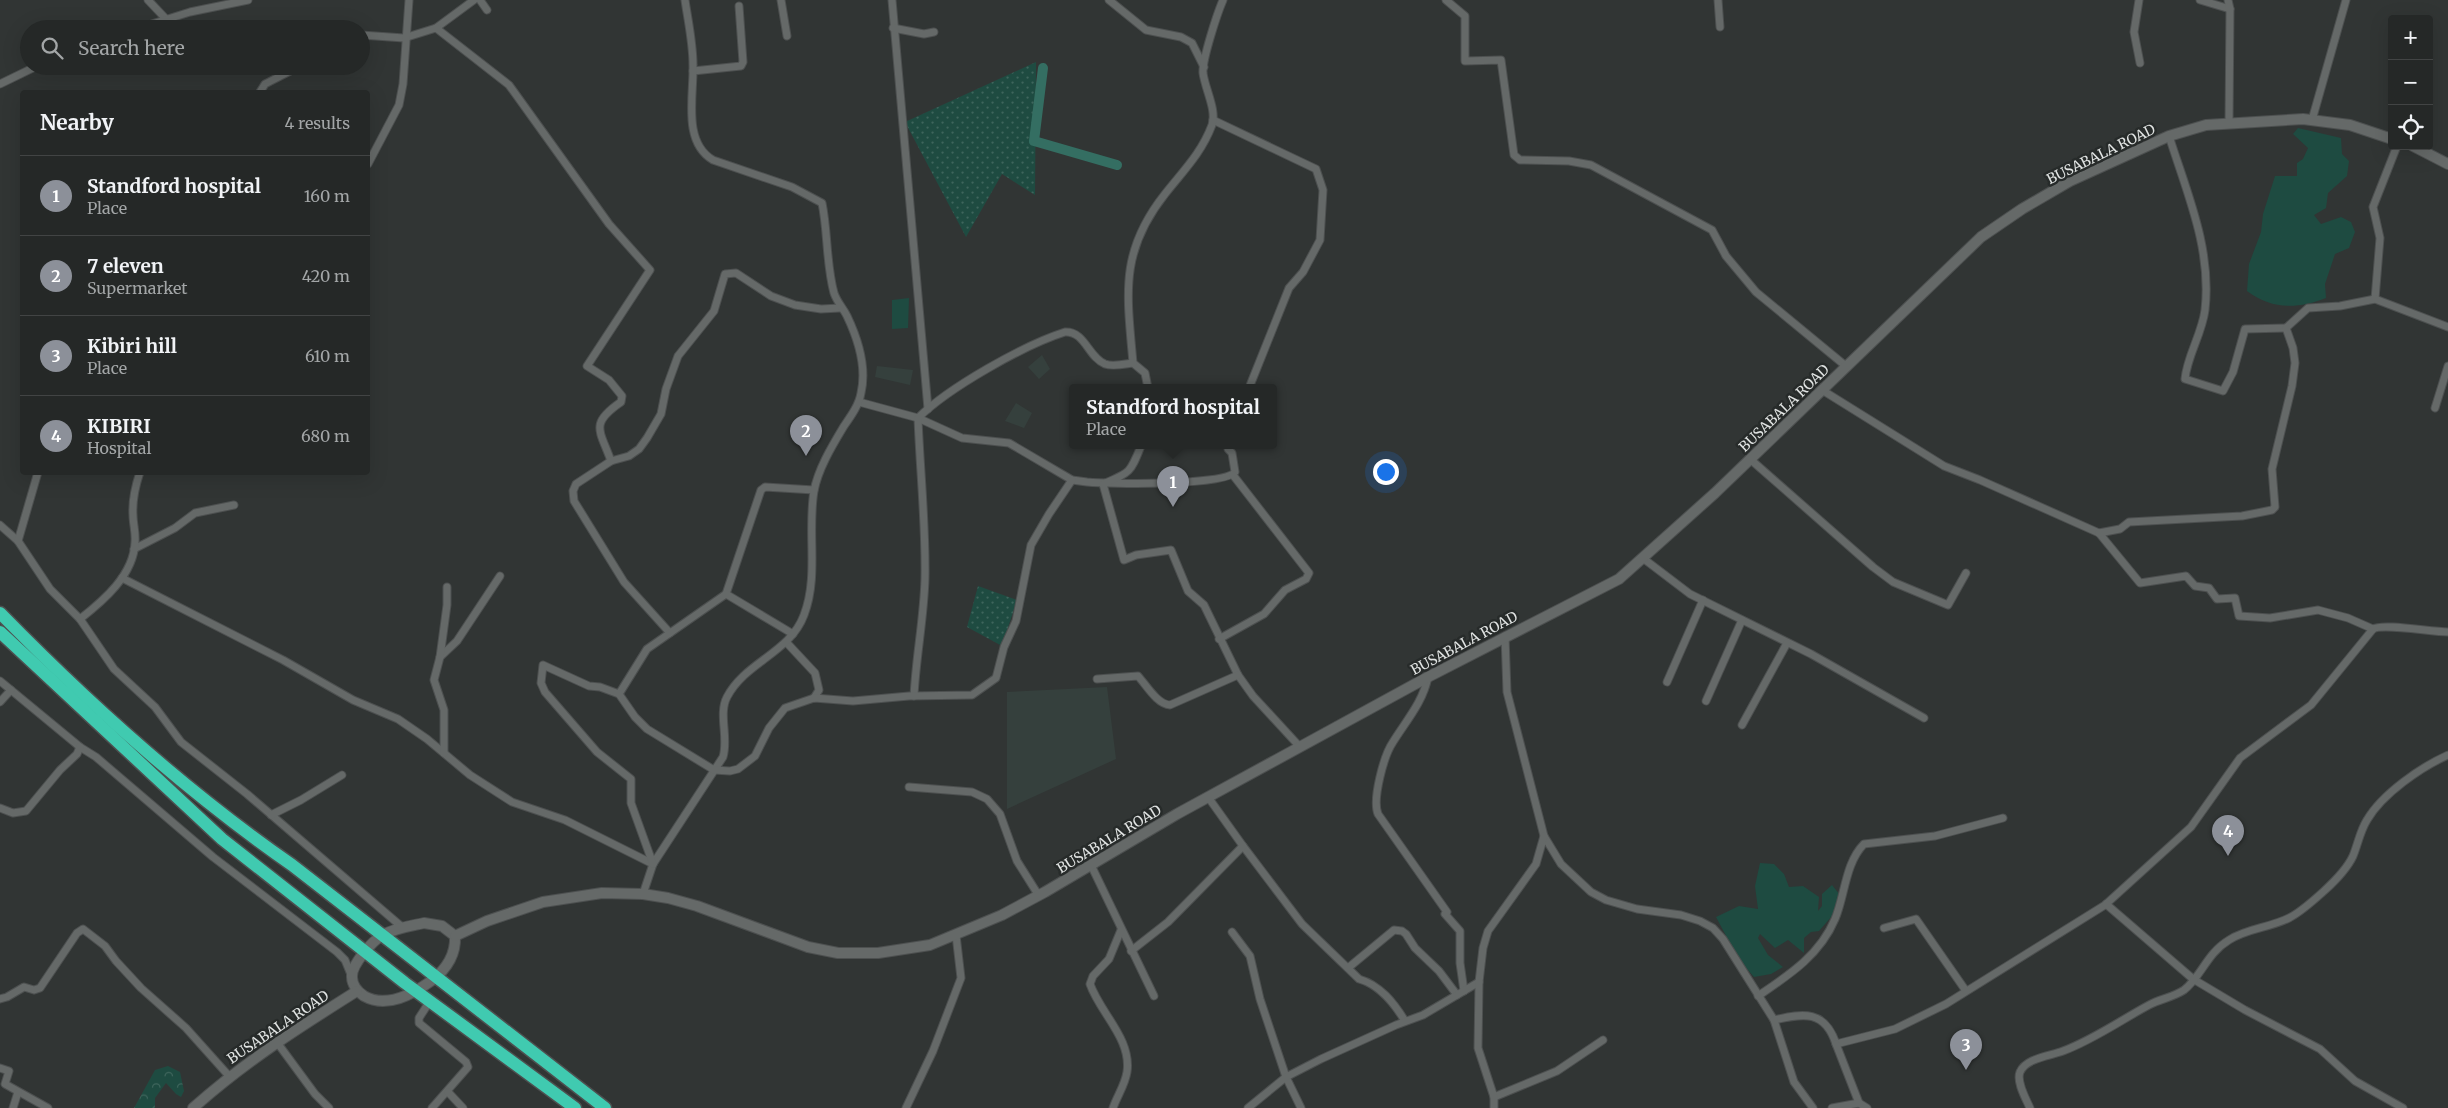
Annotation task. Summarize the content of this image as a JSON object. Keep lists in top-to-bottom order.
{
  "streets": {
    "street": ["BUSABALA ROAD"]
  },
  "page": {
    "map_buttons": ["+", "−"],
    "search": "Search here",
    "heading": ["Nearby", "4 results"],
    "list": [
      {
        "mark": "1",
        "name": "Standford hospital",
        "note": "Place",
        "value": "160 m"
      },
      {
        "mark": "2",
        "name": "7 eleven",
        "note": "Supermarket",
        "value": "420 m"
      },
      {
        "mark": "3",
        "name": "Kibiri hill",
        "note": "Place",
        "value": "610 m"
      },
      {
        "mark": "4",
        "name": "KIBIRI",
        "note": "Hospital",
        "value": "680 m"
      }
    ],
    "popup": ["Standford hospital", "Place"],
    "pins": [
      "2",
      "1",
      "4",
      "3"
    ]
  }
}
